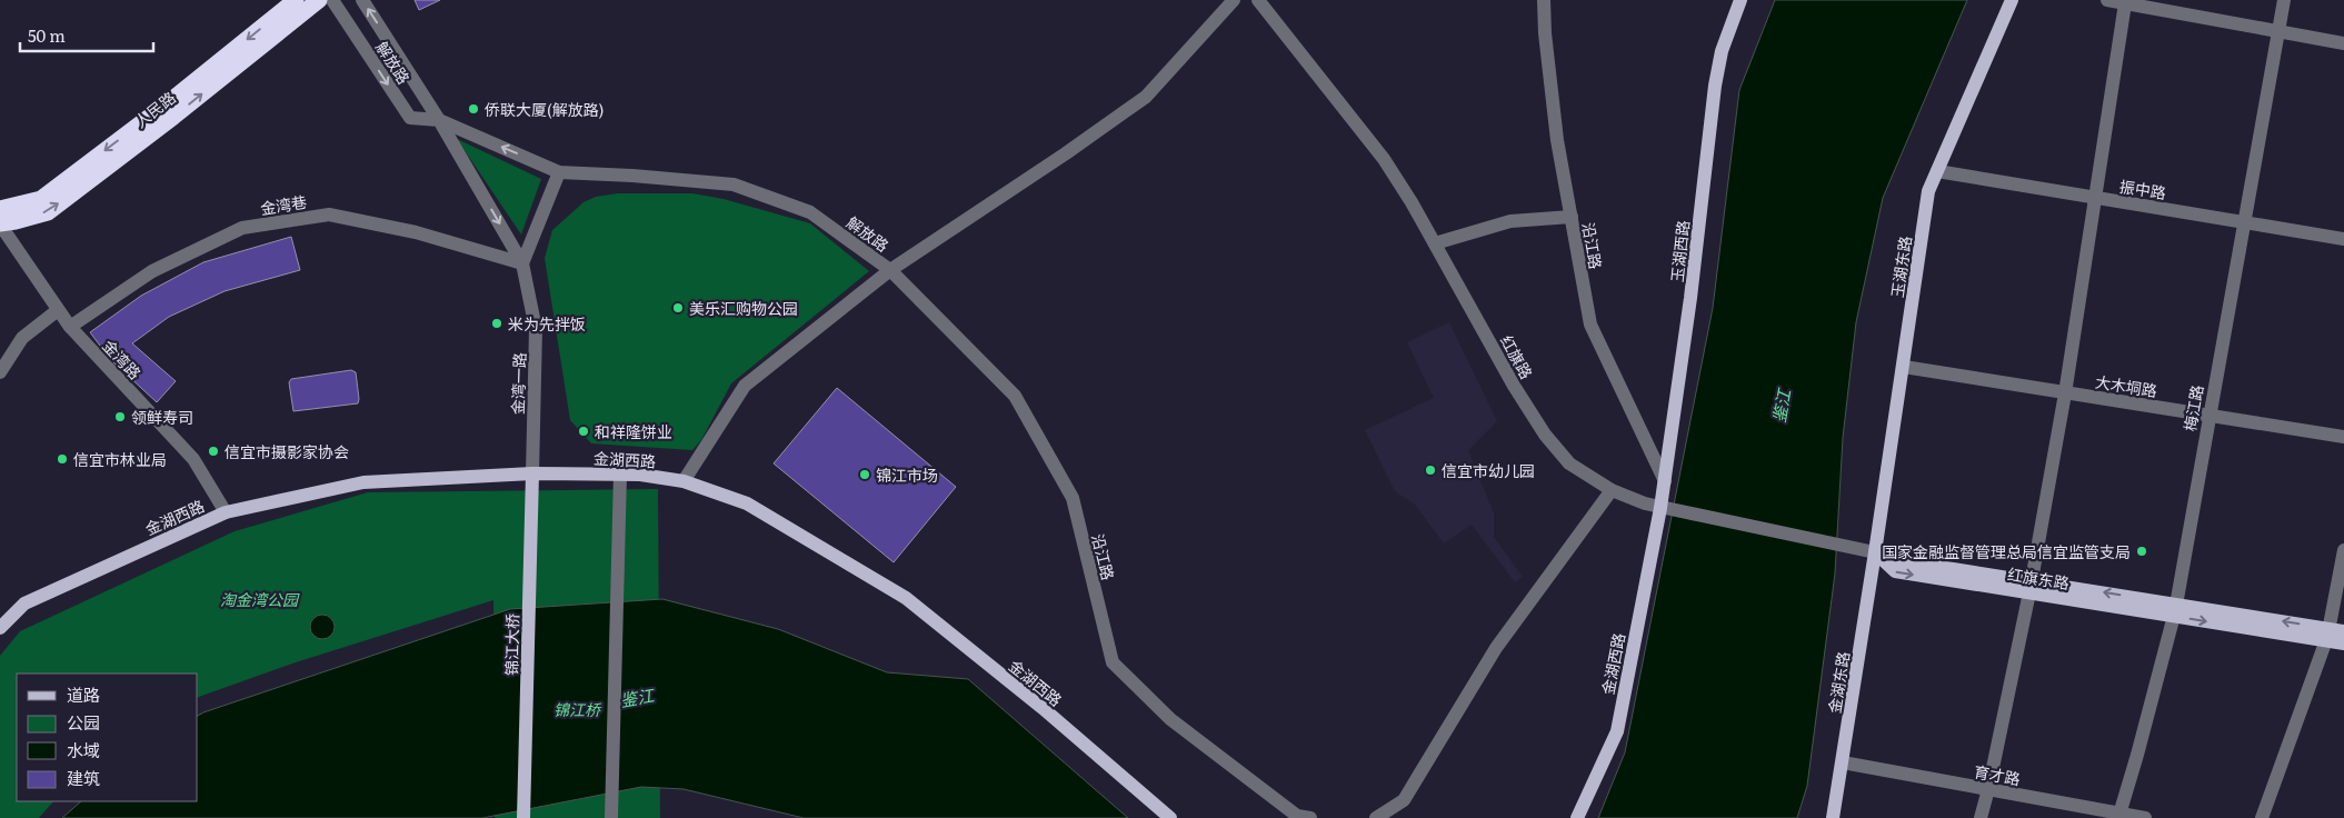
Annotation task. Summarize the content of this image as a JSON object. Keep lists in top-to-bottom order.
{
  "streets": {
    "highway": ["人民路"],
    "main road": [
      "玉湖西路",
      "玉湖东路",
      "金湖西路",
      "红旗东路",
      "锦江大桥",
      "金湖东路"
    ],
    "street": [
      "解放路",
      "振中路",
      "金湾巷",
      "沿江路",
      "红旗路",
      "金湾路",
      "金湾一路",
      "大木垌路",
      "梅江路",
      "育才路"
    ]
  },
  "crossings": [
    ["解放路", "沿江路"],
    ["人民路", "金湾路"],
    ["振中路", "玉湖东路"],
    ["振中路", "梅江路"],
    ["金湾巷", "金湾路"],
    ["金湾巷", "金湾一路"],
    ["沿江路", "玉湖西路"],
    ["玉湖西路", "红旗路"],
    ["玉湖西路", "金湖西路"],
    ["玉湖东路", "红旗路"],
    ["玉湖东路", "大木垌路"],
    ["玉湖东路", "红旗东路"],
    ["玉湖东路", "金湖东路"],
    ["红旗路", "金湖西路"],
    ["红旗路", "红旗东路"],
    ["红旗路", "金湖东路"],
    ["金湾路", "金湖西路"],
    ["金湾一路", "金湖西路"],
    ["金湾一路", "锦江大桥"],
    ["大木垌路", "梅江路"],
    ["梅江路", "红旗东路"],
    ["梅江路", "育才路"],
    ["金湖西路", "锦江大桥"],
    ["红旗东路", "金湖东路"],
    ["金湖东路", "育才路"]
  ],
  "water": ["鉴江"],
  "parks": ["淘金湾公园", "锦江桥"],
  "places": [
    "侨联大厦(解放路)",
    "美乐汇购物公园",
    "米为先拌饭",
    "领鲜寿司",
    "和祥隆饼业",
    "信宜市摄影家协会",
    "信宜市林业局",
    "信宜市幼儿园",
    "锦江市场",
    "国家金融监督管理总局信宜监管支局"
  ],
  "legend": [
    "道路",
    "公园",
    "水域",
    "建筑"
  ],
  "scale_bar": "50 m"
}
